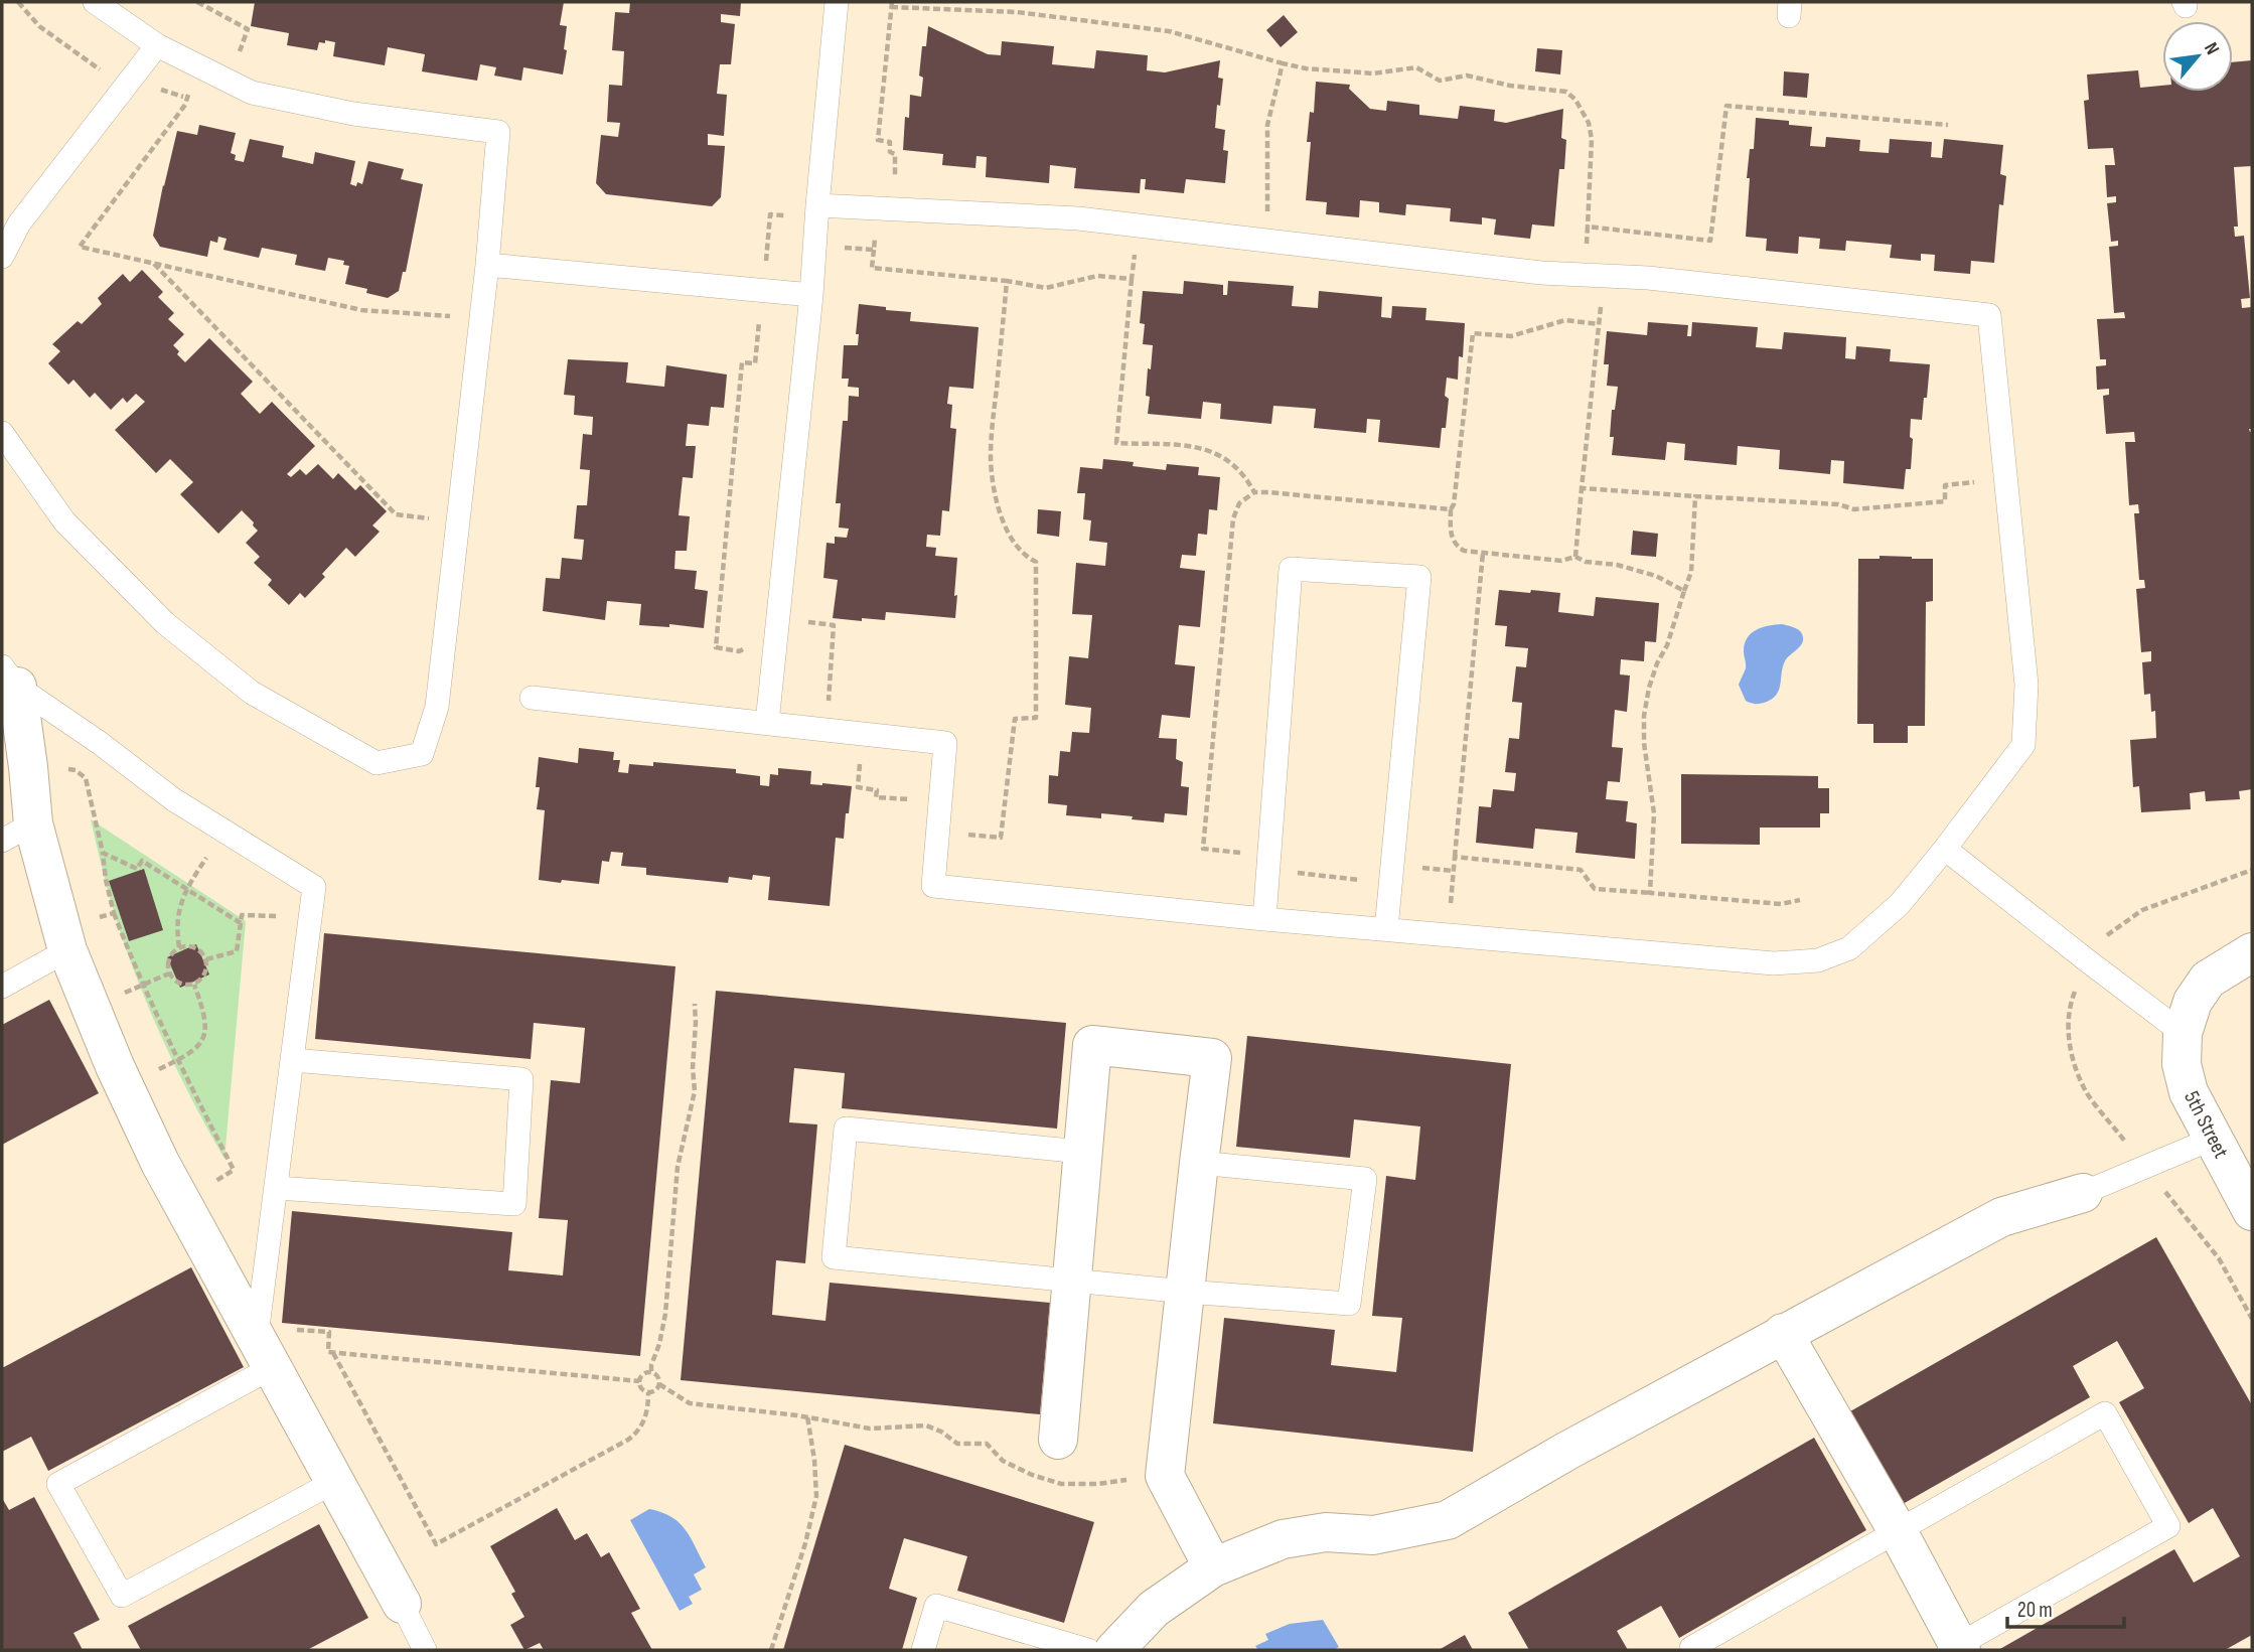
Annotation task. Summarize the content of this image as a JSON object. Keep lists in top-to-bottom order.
{
  "streets": {
    "street": ["5th Street"]
  },
  "scale_bar": "20 m",
  "north": "top right"
}
